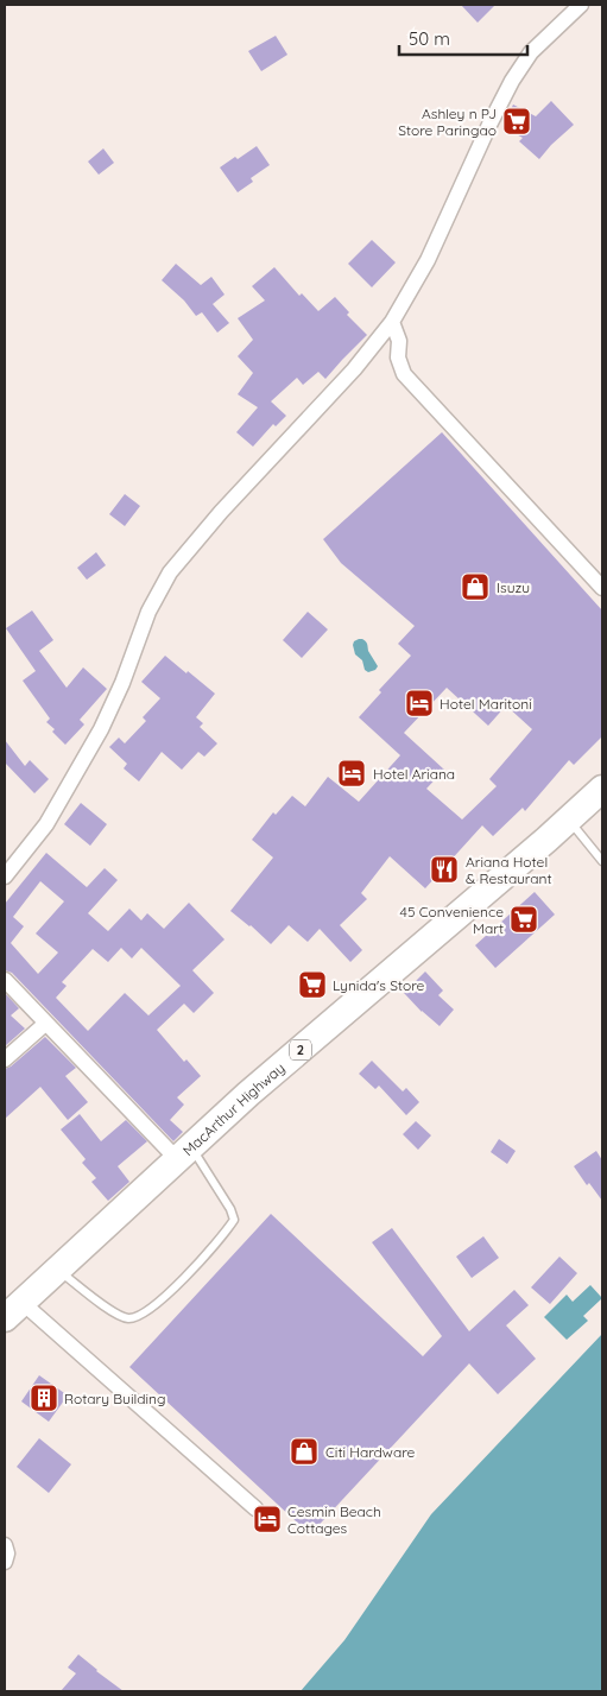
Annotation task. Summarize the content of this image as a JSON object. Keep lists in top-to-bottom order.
{
  "streets": {
    "highway": ["2", "MacArthur Highway"]
  },
  "places": {
    "supermarket": ["Ashley n PJ Store Paringao", "45 Convenience Mart", "Lynida's Store"],
    "shop": ["Isuzu", "Citi Hardware"],
    "hotel": ["Hotel Maritoni", "Hotel Ariana", "Cesmin Beach Cottages"],
    "restaurant": ["Ariana Hotel & Restaurant"],
    "building": ["Rotary Building"]
  },
  "scale_bar": "50 m"
}
